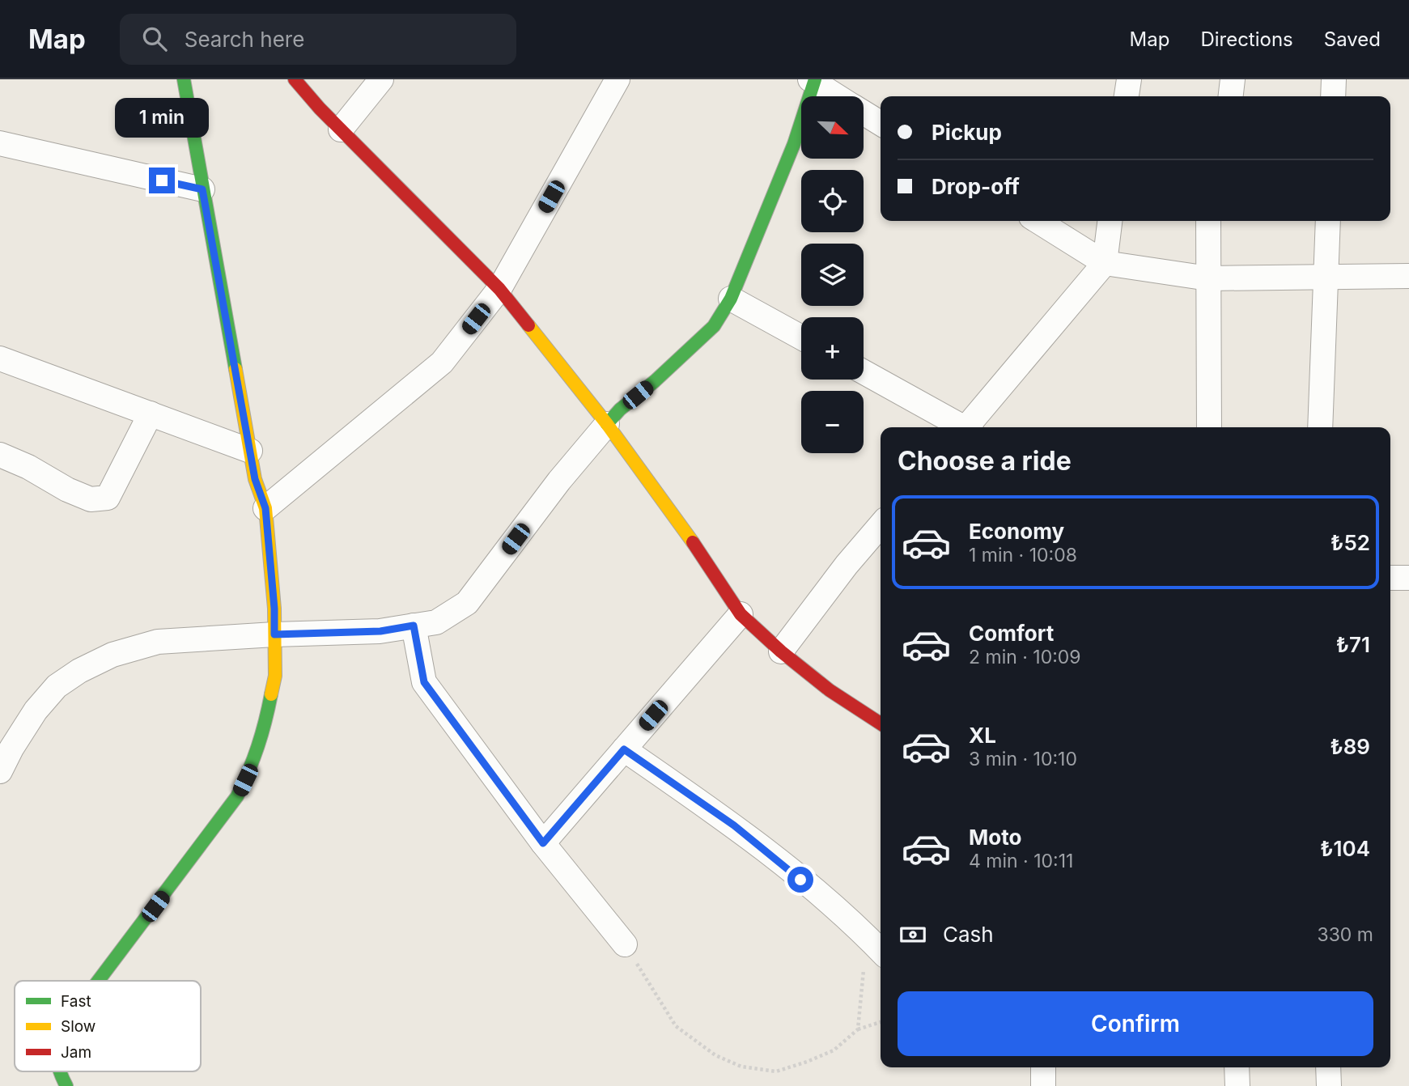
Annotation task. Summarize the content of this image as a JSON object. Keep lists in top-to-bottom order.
{
  "legend": ["Fast", "Slow", "Jam"],
  "north": "bottom right",
  "page": {
    "header": "Map",
    "search": "Search here",
    "nav": ["Map", "Directions", "Saved"],
    "map_buttons": ["+", "−"],
    "banner": ["Pickup", "Drop-off"],
    "bubble": "1 min",
    "heading": "Choose a ride",
    "list": [
      {
        "name": "Economy",
        "note": "1 min · 10:08",
        "value": "₺52"
      },
      {
        "name": "Comfort",
        "note": "2 min · 10:09",
        "value": "₺71"
      },
      {
        "name": "XL",
        "note": "3 min · 10:10",
        "value": "₺89"
      },
      {
        "name": "Moto",
        "note": "4 min · 10:11",
        "value": "₺104"
      }
    ],
    "pay": ["Cash", "330 m"],
    "buttons": "Confirm"
  }
}
